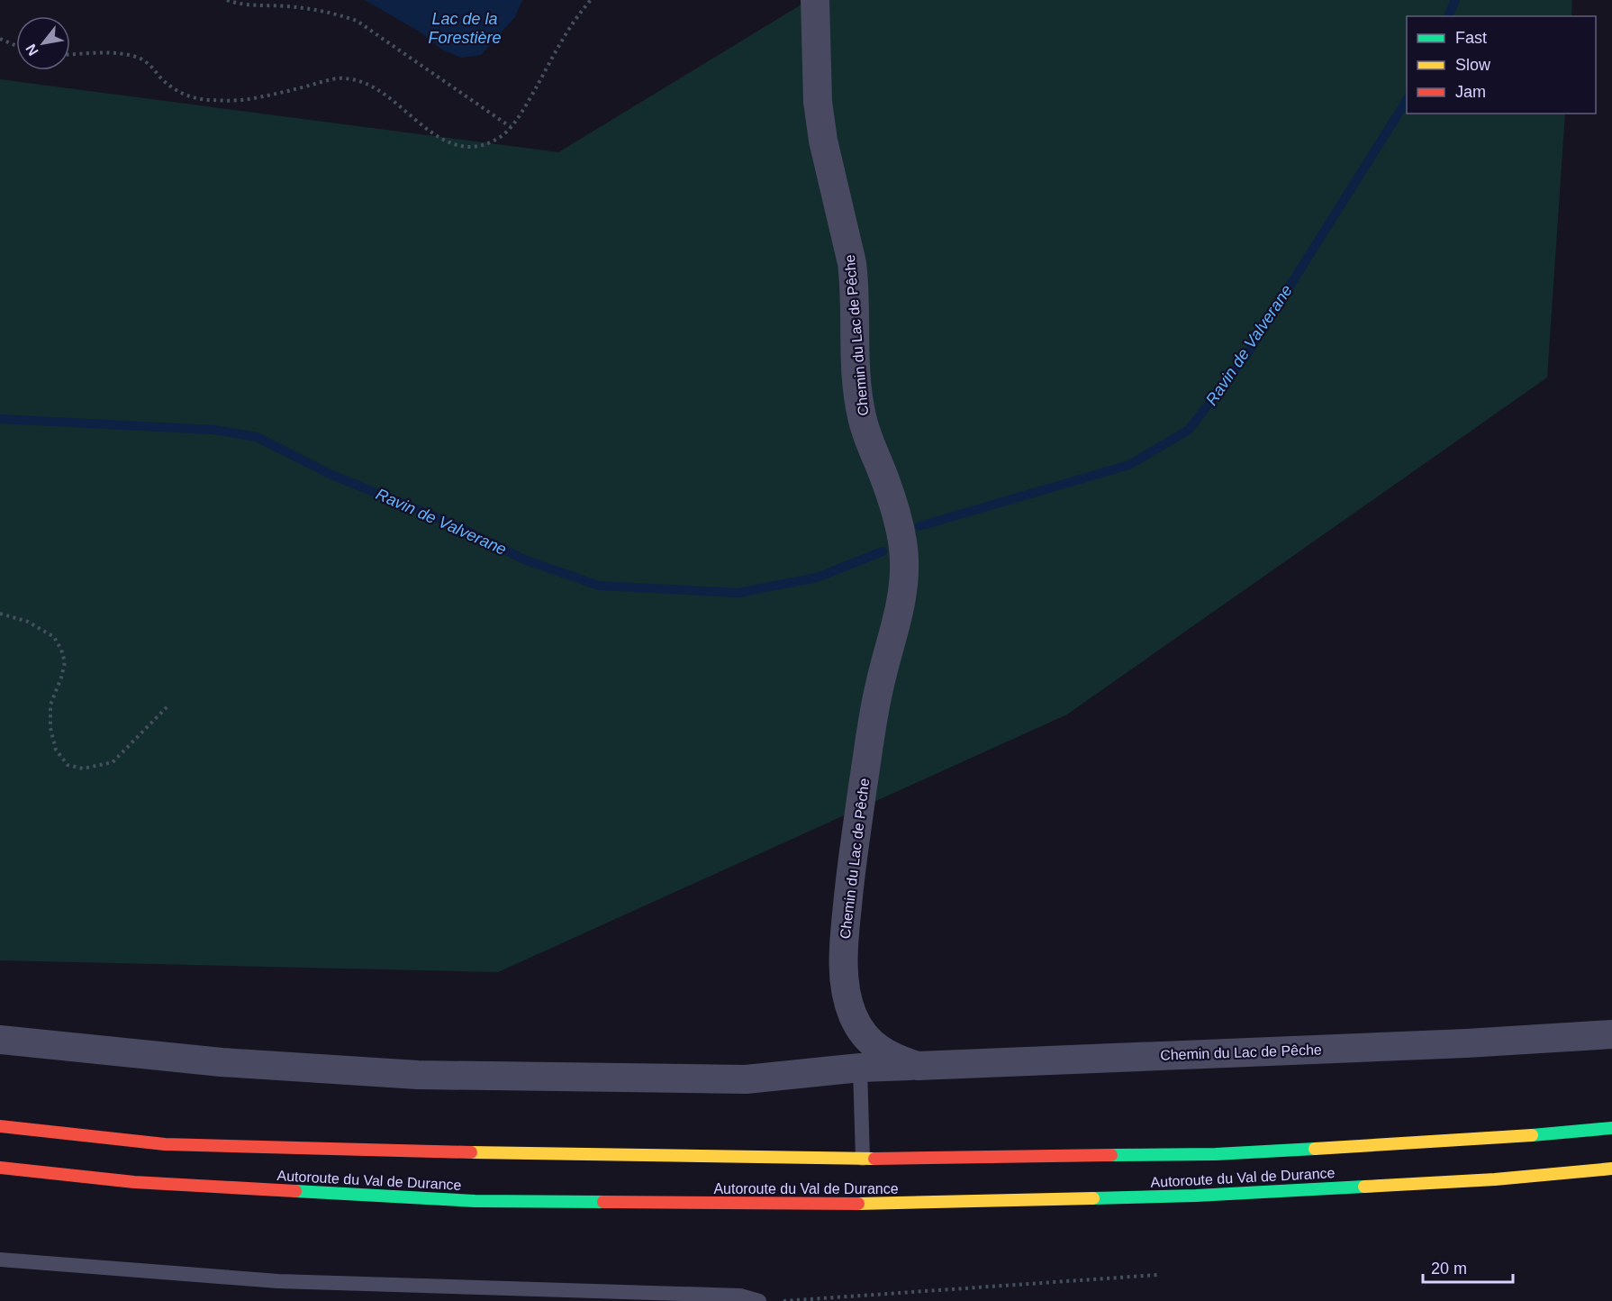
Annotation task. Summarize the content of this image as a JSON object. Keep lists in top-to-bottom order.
{
  "streets": {
    "highway": ["Autoroute du Val de Durance"],
    "street": ["Chemin du Lac de Pêche"]
  },
  "water": ["Lac de la Forestière", "Ravin de Valverane"],
  "legend": ["Fast", "Slow", "Jam"],
  "scale_bar": "20 m",
  "north": "bottom left"
}
